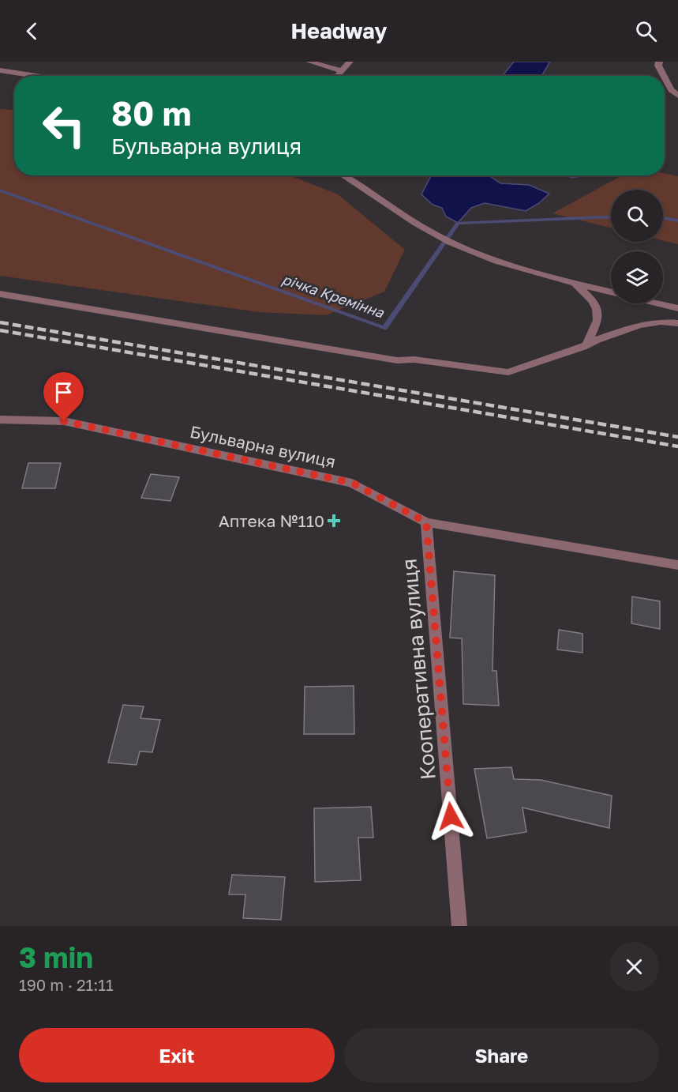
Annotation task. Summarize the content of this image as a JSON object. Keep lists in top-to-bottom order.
{
  "streets": {
    "street": ["Бульварна вулиця", "Кооперативна вулиця"]
  },
  "crossings": [
    ["Бульварна вулиця", "Кооперативна вулиця"]
  ],
  "water": ["річка Кремінна"],
  "places": {
    "health": ["Аптека №110"]
  },
  "page": {
    "header": "Headway",
    "turn": ["80 m", "Бульварна вулиця"],
    "heading": ["3 min", "190 m · 21:11"],
    "buttons": ["Exit", "Share"]
  }
}
